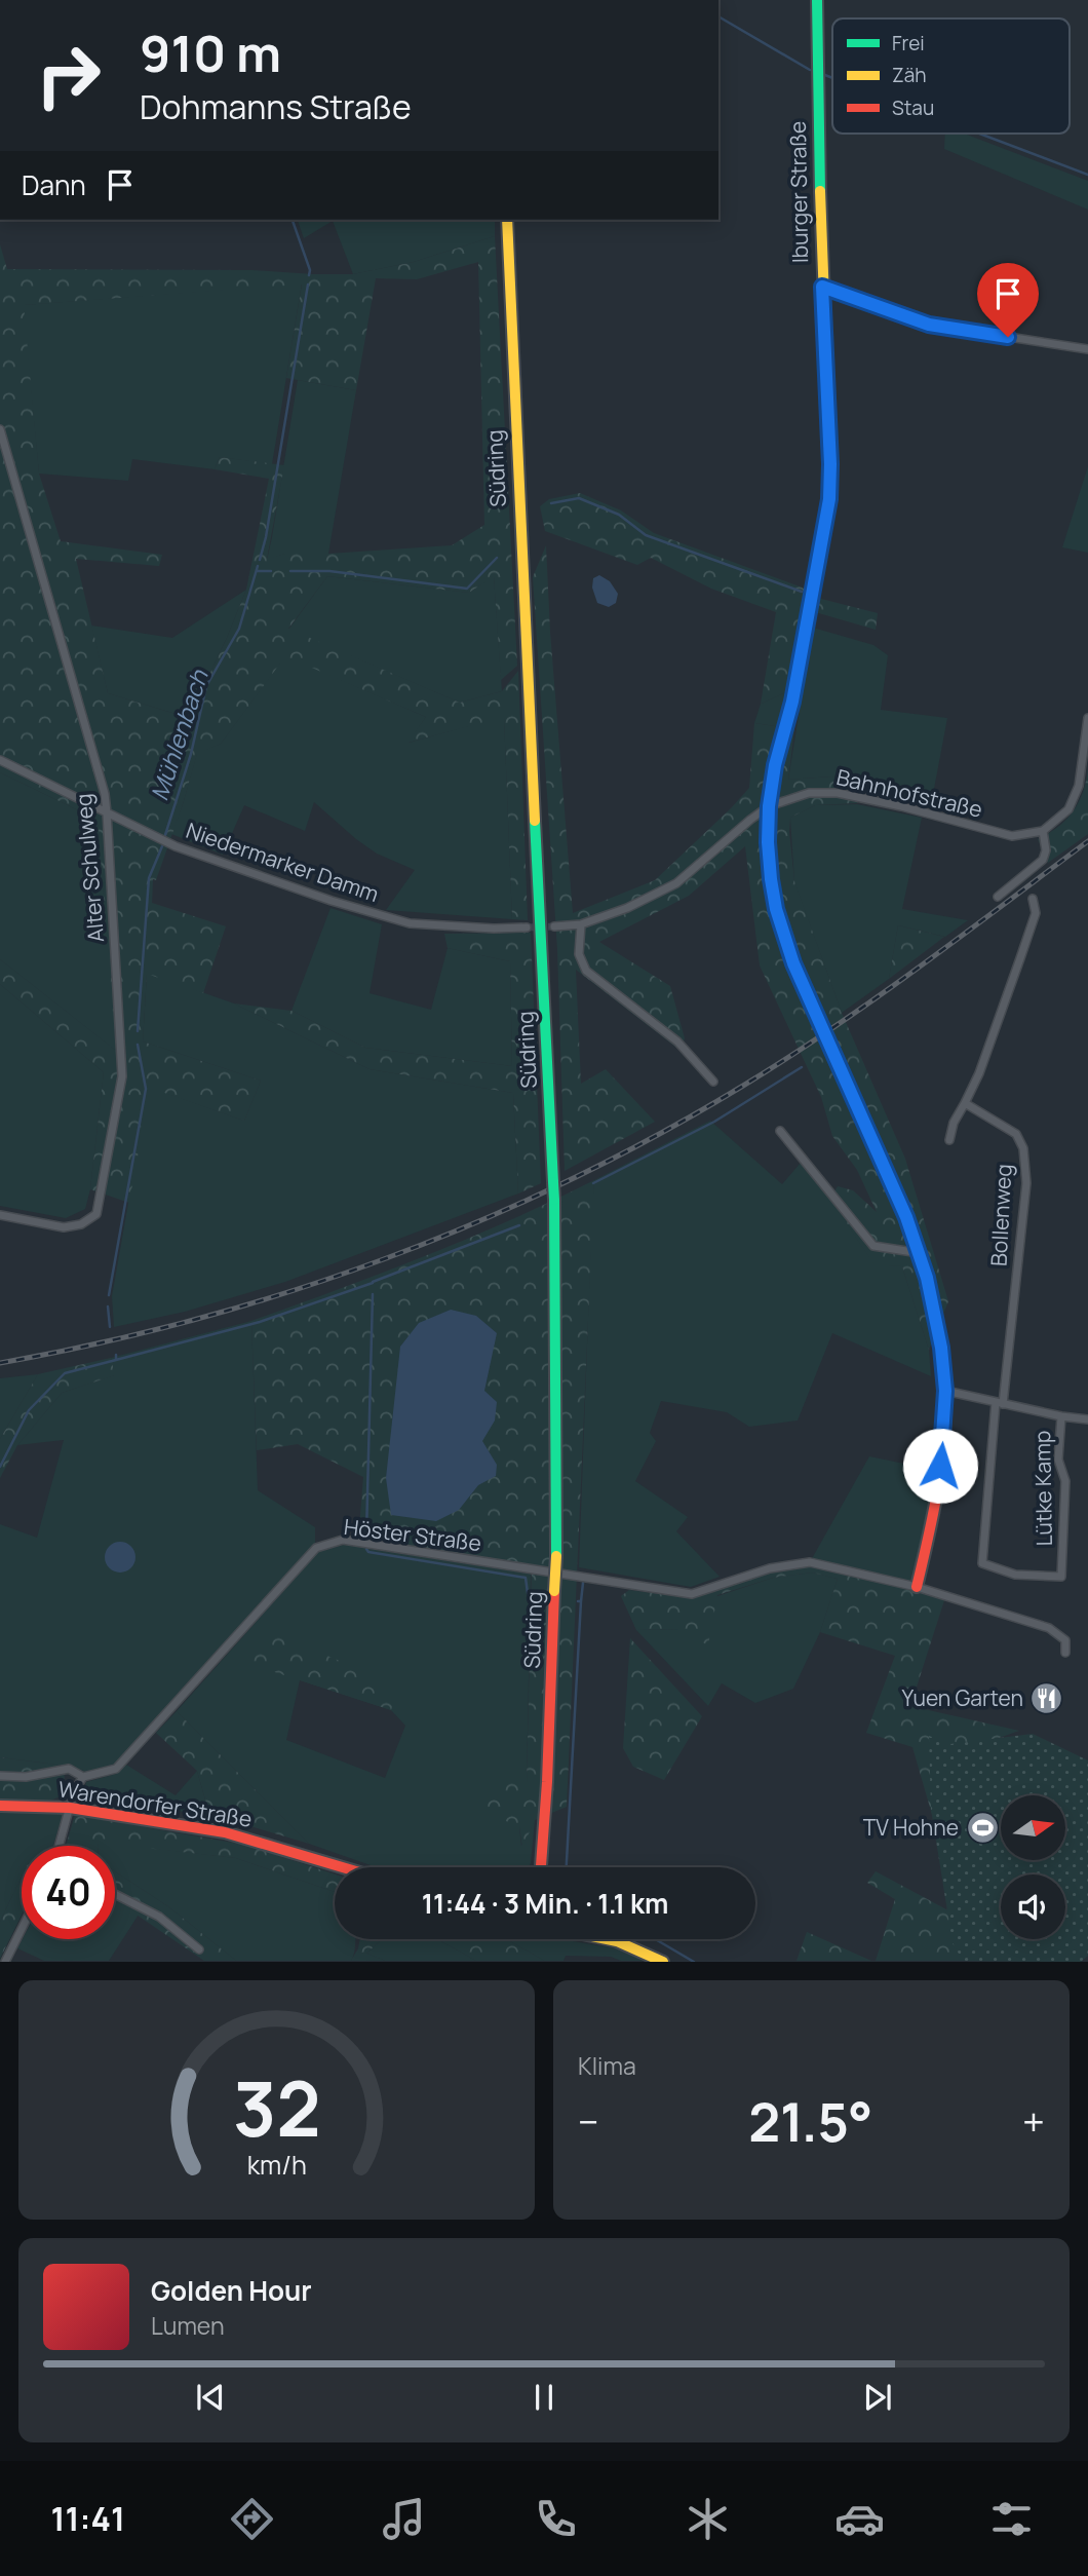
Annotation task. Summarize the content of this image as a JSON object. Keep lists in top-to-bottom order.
{
  "streets": {
    "street": [
      "Iburger Straße",
      "Südring",
      "Bahnhofstraße",
      "Niedermarker Damm",
      "Alter Schulweg",
      "Bollenweg",
      "Lütke Kamp",
      "Höster Straße",
      "Warendorfer Straße"
    ]
  },
  "crossings": [
    ["Iburger Straße", "Bahnhofstraße"],
    ["Iburger Straße", "Höster Straße"],
    ["Niedermarker Damm", "Alter Schulweg"],
    ["Bollenweg", "Lütke Kamp"]
  ],
  "water": ["Mühlenbach"],
  "places": {
    "restaurant": ["Yuen Garten"],
    "sports": ["TV Hohne"]
  },
  "legend": ["Frei", "Zäh", "Stau"],
  "north": "right",
  "page": {
    "turn": ["910 m", "Dohmanns Straße"],
    "then": "Dann",
    "limit": "40",
    "trip": "11:44 · 3 Min. · 1.1 km",
    "tile": "Klima",
    "heat": ["−", "21.5°", "+"],
    "song": ["Golden Hour", "Lumen"],
    "tabs": "11:41",
    "gauge": ["32", "km/h"]
  }
}
